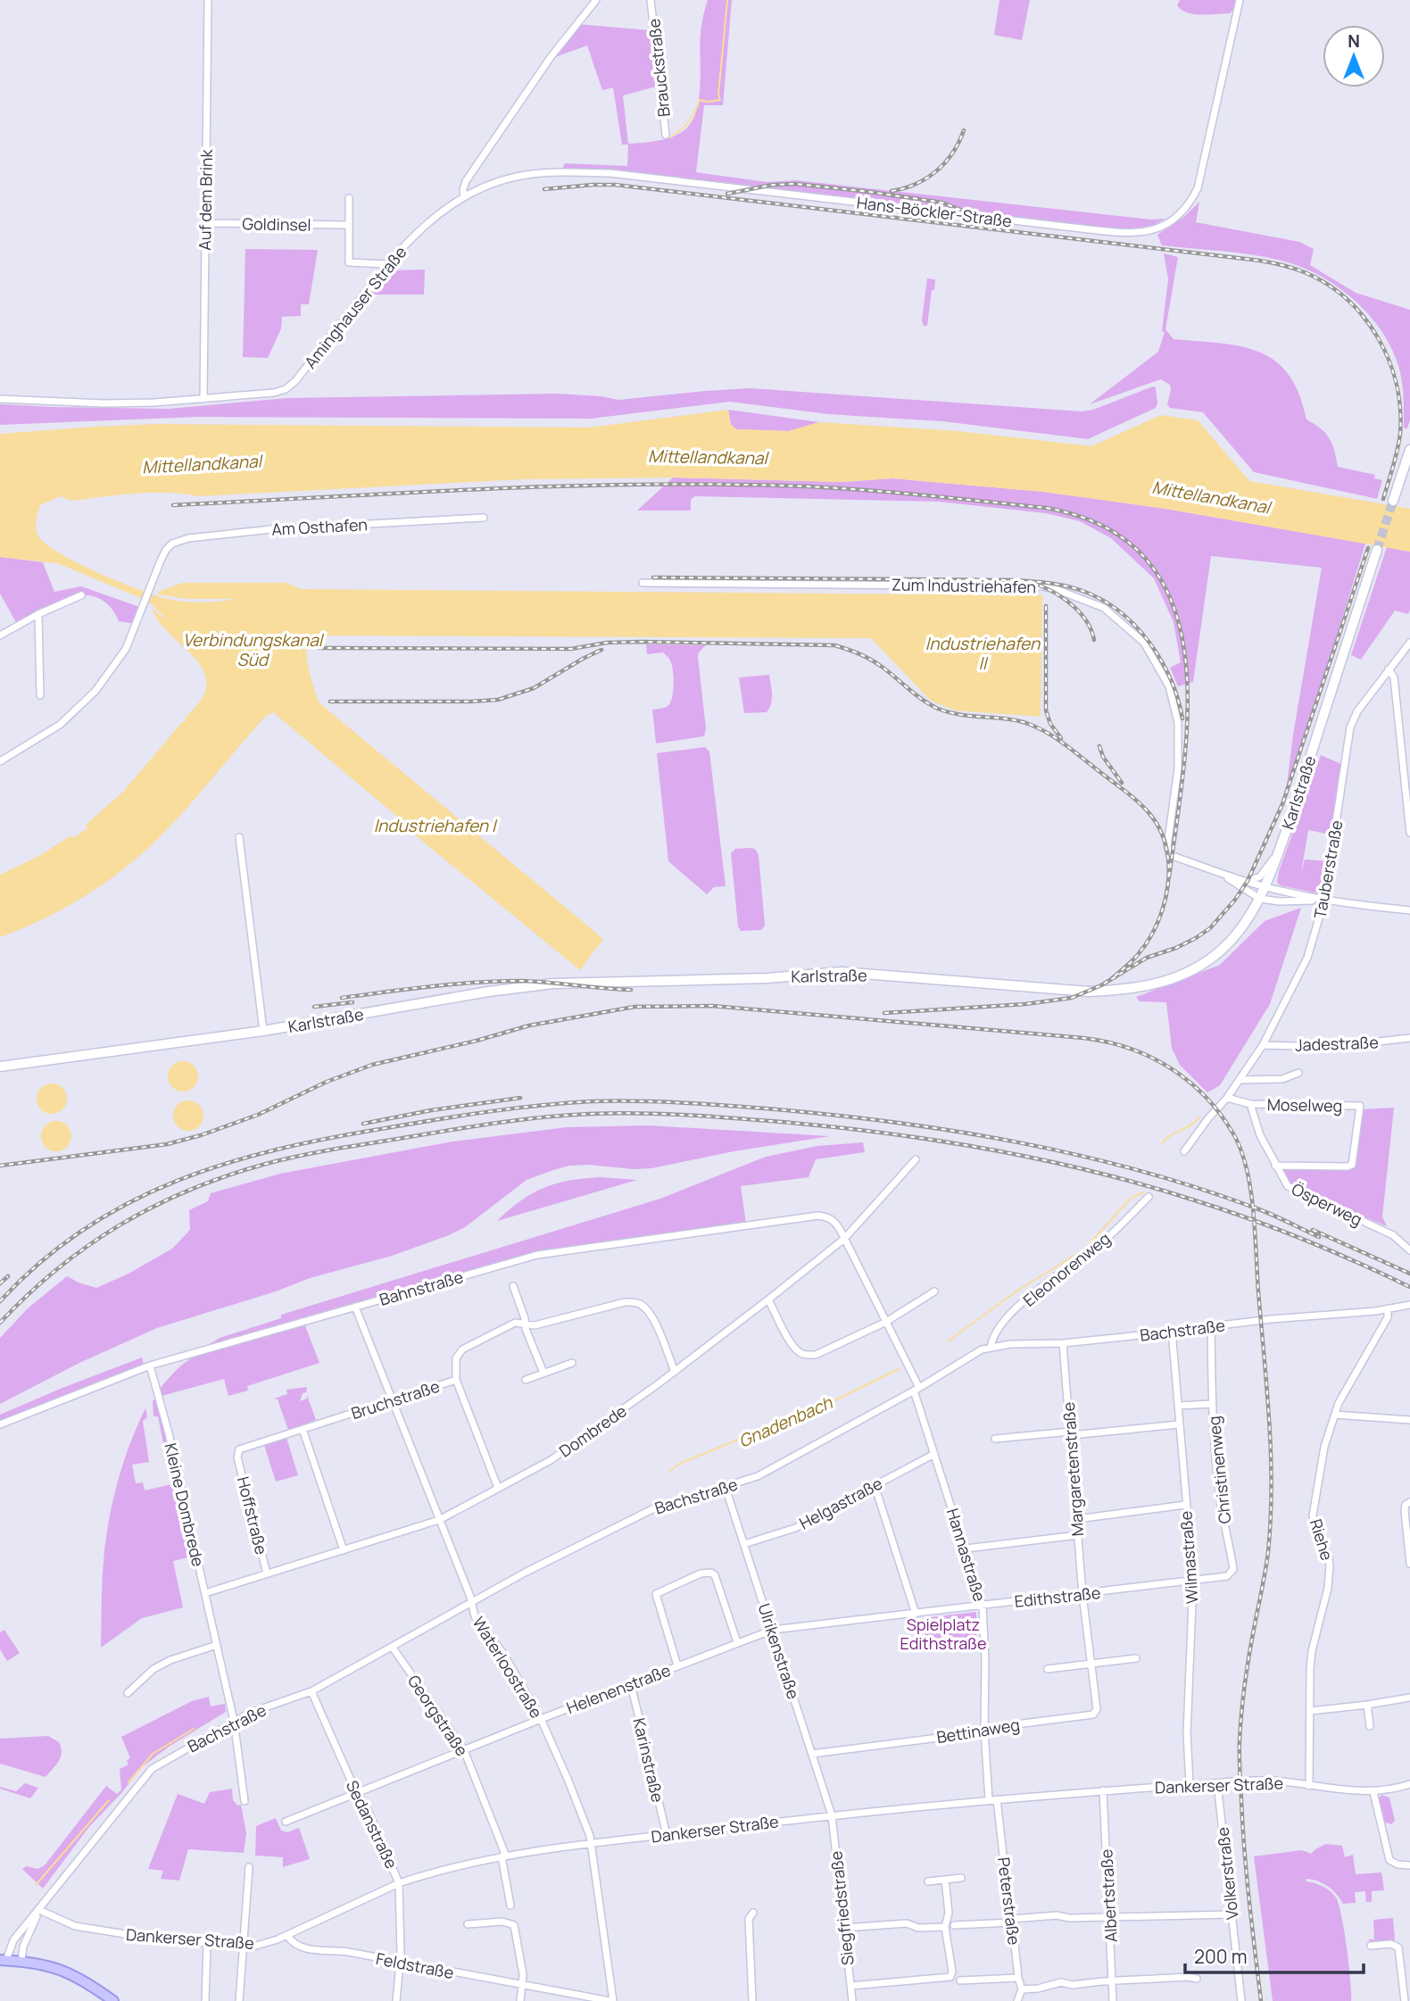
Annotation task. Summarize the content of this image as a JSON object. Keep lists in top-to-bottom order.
{
  "streets": {
    "street": [
      "Brauckstraße",
      "Auf dem Brink",
      "Hans-Böckler-Straße",
      "Goldinsel",
      "Aminghauser Straße",
      "Am Osthafen",
      "Zum Industriehafen",
      "Karlstraße",
      "Tauberstraße",
      "Jadestraße",
      "Moselweg",
      "Ösperweg",
      "Eleonorenweg",
      "Bahnstraße",
      "Bachstraße",
      "Bruchstraße",
      "Dombrede",
      "Margaretenstraße",
      "Christinenweg",
      "Helgastraße",
      "Kleine Dombrede",
      "Hoffstraße",
      "Riehe",
      "Hannastraße",
      "Wilmastraße",
      "Edithstraße",
      "Ulrikenstraße",
      "Waterloostraße",
      "Helenenstraße",
      "Georgstraße",
      "Bettinaweg",
      "Karinstraße",
      "Dankerser Straße",
      "Sedanstraße",
      "Volkerstraße",
      "Albertstraße",
      "Peterstraße",
      "Siegfriedstraße",
      "Feldstraße"
    ]
  },
  "crossings": [
    ["Auf dem Brink", "Goldinsel"],
    ["Auf dem Brink", "Aminghauser Straße"],
    ["Hans-Böckler-Straße", "Aminghauser Straße"],
    ["Zum Industriehafen", "Karlstraße"],
    ["Zum Industriehafen", "Tauberstraße"],
    ["Tauberstraße", "Jadestraße"],
    ["Tauberstraße", "Moselweg"],
    ["Moselweg", "Ösperweg"],
    ["Eleonorenweg", "Bachstraße"],
    ["Bahnstraße", "Dombrede"],
    ["Bahnstraße", "Kleine Dombrede"],
    ["Bahnstraße", "Hannastraße"],
    ["Bahnstraße", "Waterloostraße"],
    ["Bachstraße", "Margaretenstraße"],
    ["Bachstraße", "Christinenweg"],
    ["Bachstraße", "Kleine Dombrede"],
    ["Bachstraße", "Riehe"],
    ["Bachstraße", "Hannastraße"],
    ["Bachstraße", "Wilmastraße"],
    ["Bachstraße", "Ulrikenstraße"],
    ["Bachstraße", "Waterloostraße"],
    ["Bachstraße", "Georgstraße"],
    ["Bachstraße", "Dankerser Straße"],
    ["Bachstraße", "Sedanstraße"],
    ["Bruchstraße", "Dombrede"],
    ["Bruchstraße", "Hoffstraße"],
    ["Bruchstraße", "Waterloostraße"],
    ["Dombrede", "Kleine Dombrede"],
    ["Dombrede", "Hoffstraße"],
    ["Dombrede", "Waterloostraße"],
    ["Margaretenstraße", "Edithstraße"],
    ["Margaretenstraße", "Bettinaweg"],
    ["Christinenweg", "Wilmastraße"],
    ["Christinenweg", "Edithstraße"],
    ["Helgastraße", "Hannastraße"],
    ["Helgastraße", "Ulrikenstraße"],
    ["Riehe", "Dankerser Straße"],
    ["Hannastraße", "Edithstraße"],
    ["Hannastraße", "Bettinaweg"],
    ["Hannastraße", "Dankerser Straße"],
    ["Wilmastraße", "Edithstraße"],
    ["Wilmastraße", "Dankerser Straße"],
    ["Edithstraße", "Ulrikenstraße"],
    ["Edithstraße", "Helenenstraße"],
    ["Edithstraße", "Bettinaweg"],
    ["Ulrikenstraße", "Helenenstraße"],
    ["Ulrikenstraße", "Bettinaweg"],
    ["Ulrikenstraße", "Dankerser Straße"],
    ["Ulrikenstraße", "Siegfriedstraße"],
    ["Waterloostraße", "Helenenstraße"],
    ["Waterloostraße", "Dankerser Straße"],
    ["Waterloostraße", "Feldstraße"],
    ["Helenenstraße", "Georgstraße"],
    ["Helenenstraße", "Karinstraße"],
    ["Helenenstraße", "Sedanstraße"],
    ["Georgstraße", "Dankerser Straße"],
    ["Karinstraße", "Dankerser Straße"],
    ["Dankerser Straße", "Sedanstraße"],
    ["Dankerser Straße", "Volkerstraße"],
    ["Dankerser Straße", "Albertstraße"],
    ["Dankerser Straße", "Peterstraße"],
    ["Dankerser Straße", "Siegfriedstraße"],
    ["Dankerser Straße", "Feldstraße"],
    ["Sedanstraße", "Feldstraße"]
  ],
  "water": [
    "Mittellandkanal",
    "Verbindungskanal Süd",
    "Industriehafen II",
    "Industriehafen I",
    "Gnadenbach"
  ],
  "parks": ["Spielplatz Edithstraße"],
  "scale_bar": "200 m",
  "north": "top"
}
